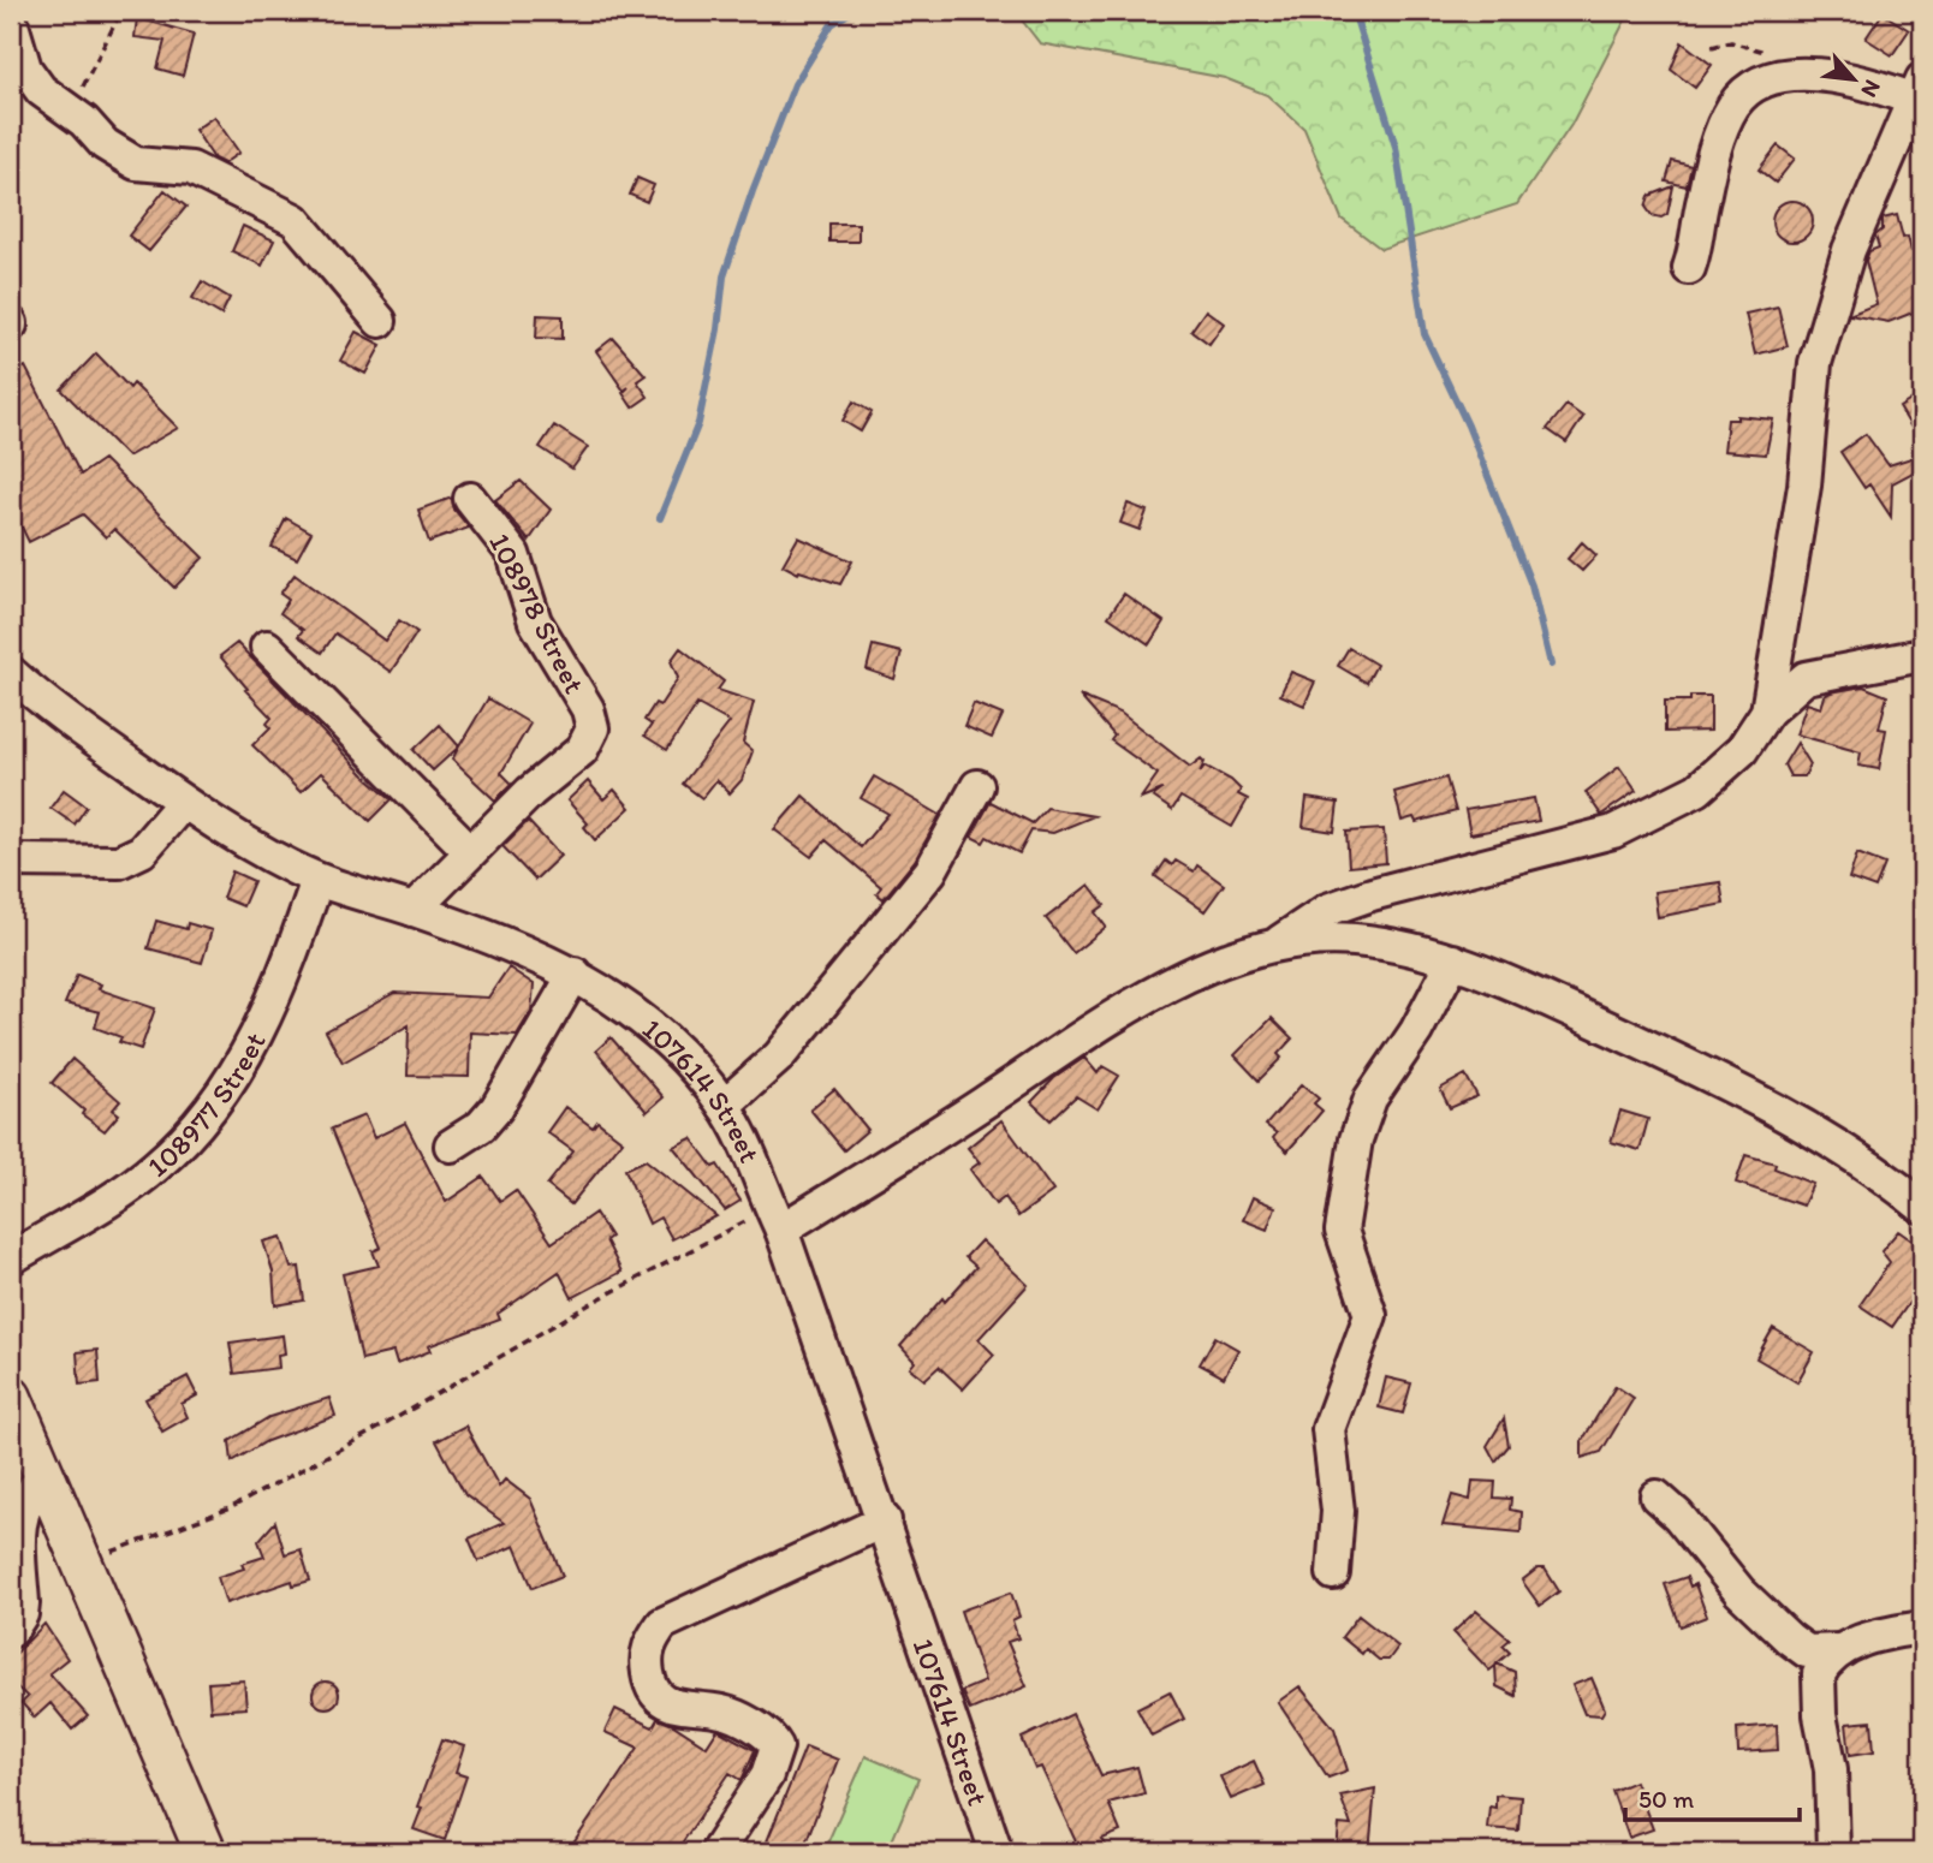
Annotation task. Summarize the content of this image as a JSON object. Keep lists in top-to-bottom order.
{
  "streets": {
    "street": ["108978 Street", "107614 Street", "108977 Street"]
  },
  "crossings": [
    ["108978 Street", "107614 Street"],
    ["107614 Street", "108977 Street"]
  ],
  "scale_bar": "50 m",
  "north": "bottom right"
}
